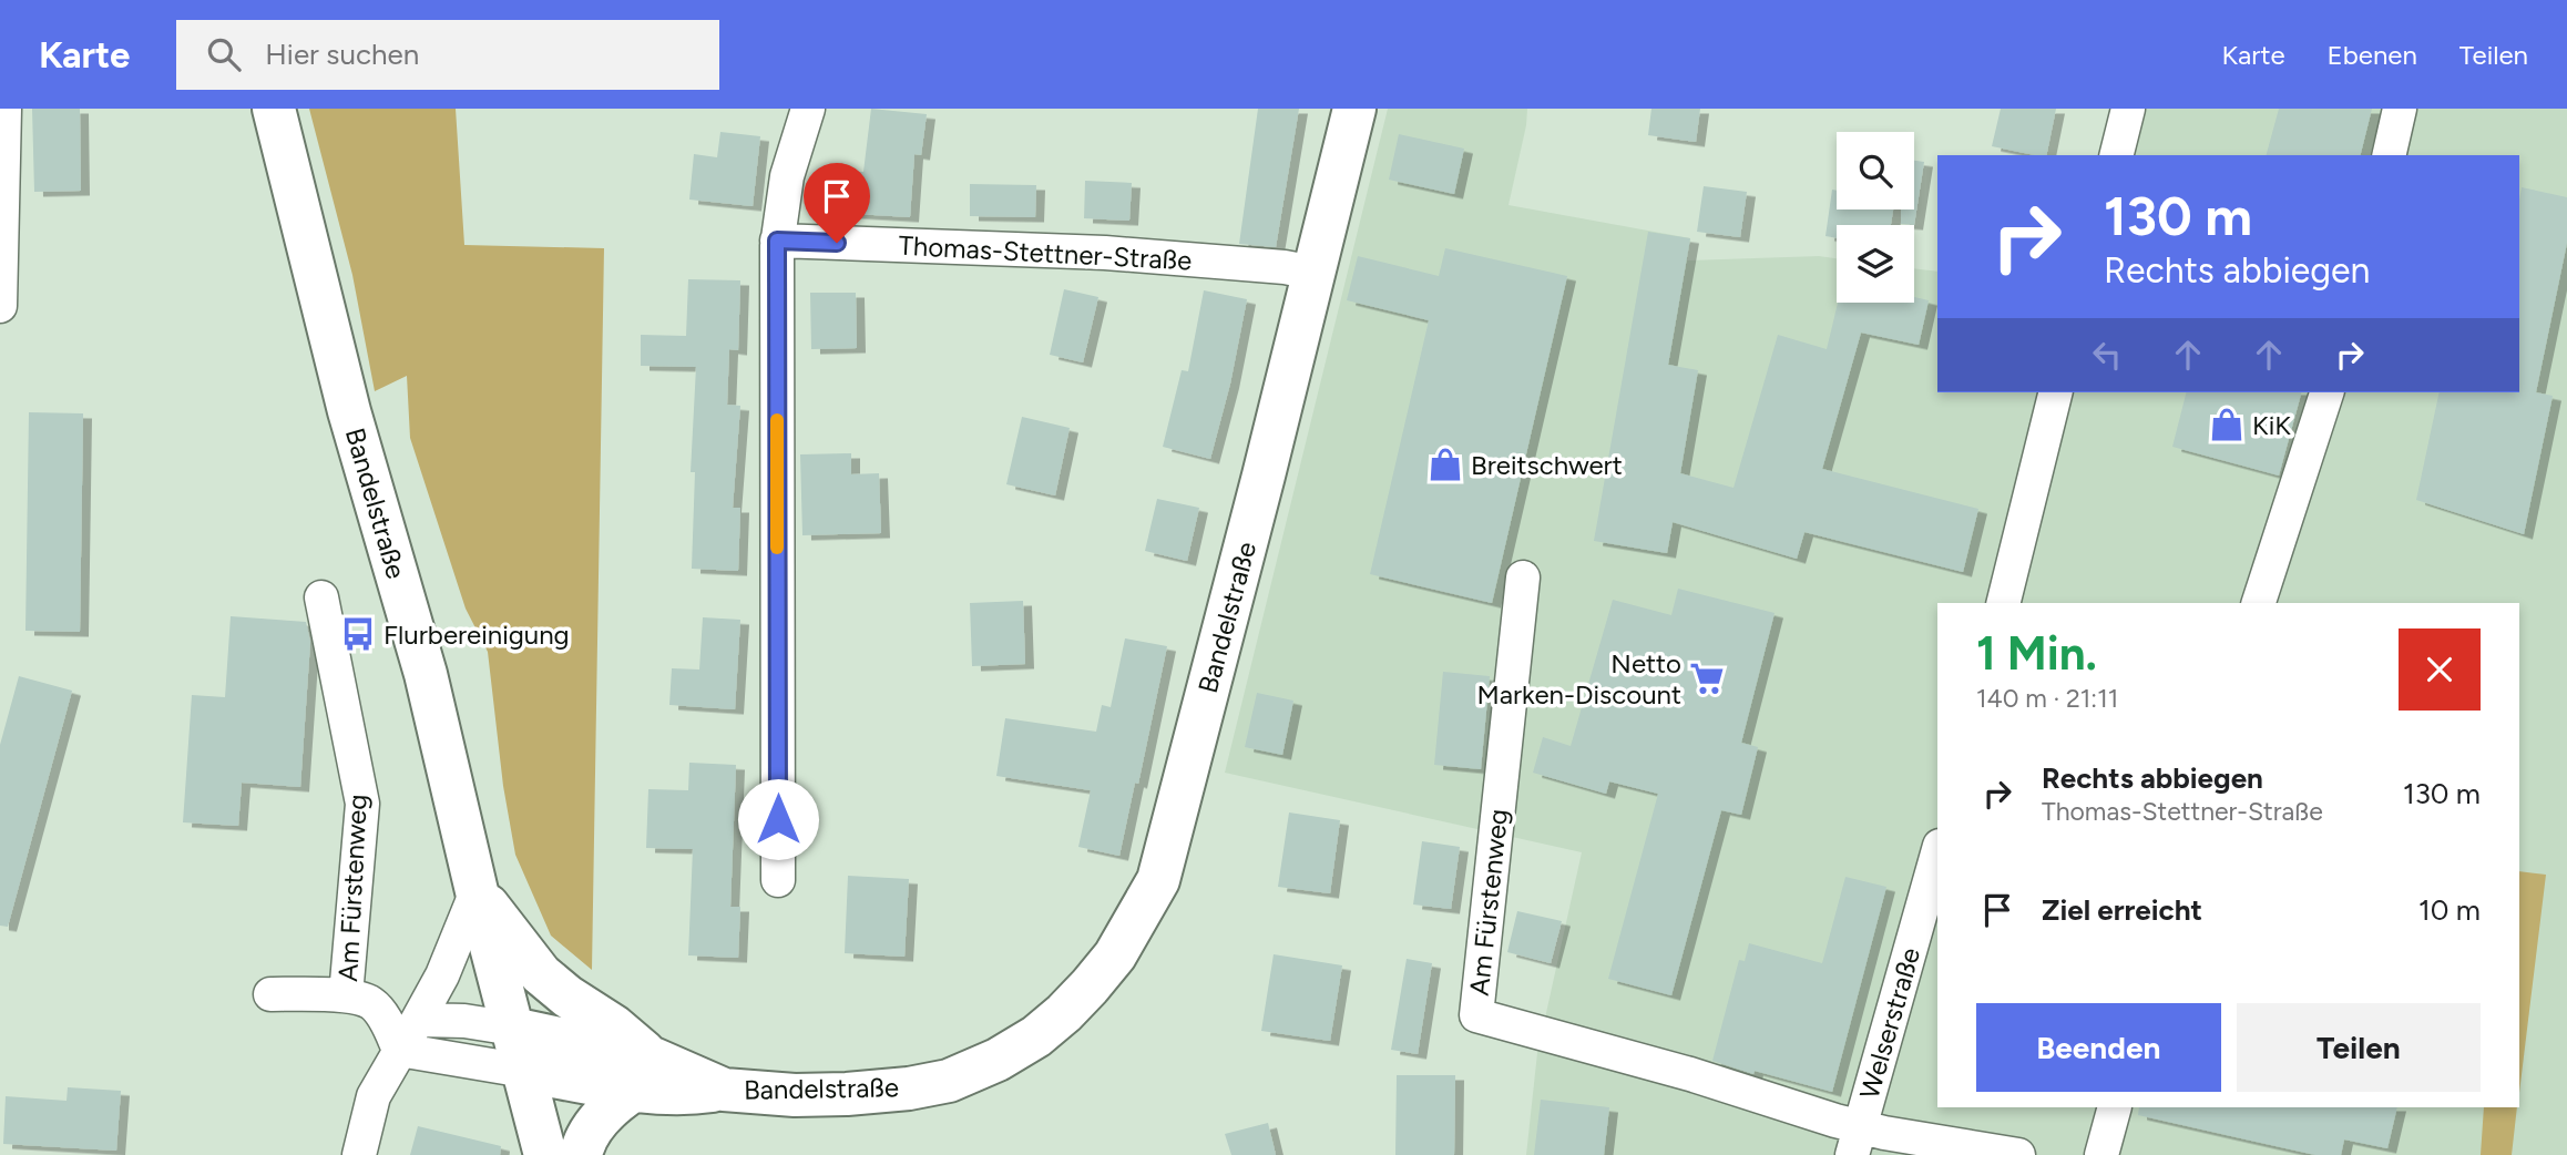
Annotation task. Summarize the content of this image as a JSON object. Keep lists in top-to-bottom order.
{
  "streets": {
    "street": [
      "Thomas-Stettner-Straße",
      "Bandelstraße",
      "Am Fürstenweg",
      "Welserstraße"
    ]
  },
  "crossings": [
    ["Thomas-Stettner-Straße", "Bandelstraße"],
    ["Am Fürstenweg", "Welserstraße"]
  ],
  "places": {
    "shop": ["KiK", "Breitschwert"],
    "bus stop": ["Flurbereinigung"],
    "supermarket": ["Netto Marken-Discount"]
  },
  "page": {
    "header": "Karte",
    "search": "Hier suchen",
    "nav": ["Karte", "Ebenen", "Teilen"],
    "turn": ["130 m", "Rechts abbiegen"],
    "heading": ["1 Min.", "140 m · 21:11"],
    "list": [
      {
        "name": "Rechts abbiegen",
        "note": "Thomas-Stettner-Straße",
        "value": "130 m"
      },
      {
        "name": "Ziel erreicht",
        "value": "10 m"
      }
    ],
    "buttons": ["Beenden", "Teilen"]
  }
}
